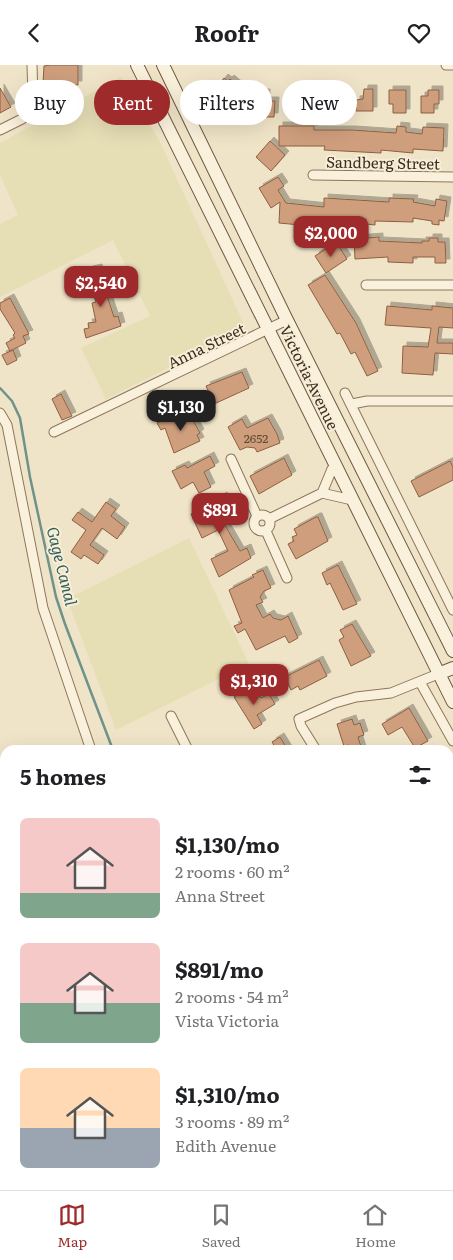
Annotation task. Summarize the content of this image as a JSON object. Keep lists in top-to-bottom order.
{
  "streets": {
    "main road": ["Victoria Avenue"],
    "street": ["Sandberg Street", "Anna Street"]
  },
  "crossings": [
    ["Anna Street", "Victoria Avenue"]
  ],
  "water": ["Gage Canal"],
  "house_numbers": ["2652"],
  "page": {
    "header": "Roofr",
    "chip": [
      "Buy",
      "Rent",
      "Filters",
      "New"
    ],
    "price": [
      "$2,000",
      "$2,540",
      "$1,130",
      "$891",
      "$1,310"
    ],
    "heading": "5 homes",
    "list": [
      {
        "name": "$1,130/mo",
        "note": "2 rooms · 60 m² · Anna Street"
      },
      {
        "name": "$891/mo",
        "note": "2 rooms · 54 m² · Vista Victoria"
      },
      {
        "name": "$1,310/mo",
        "note": "3 rooms · 89 m² · Edith Avenue"
      }
    ],
    "tabs": ["Map", "Saved", "Home"]
  }
}
